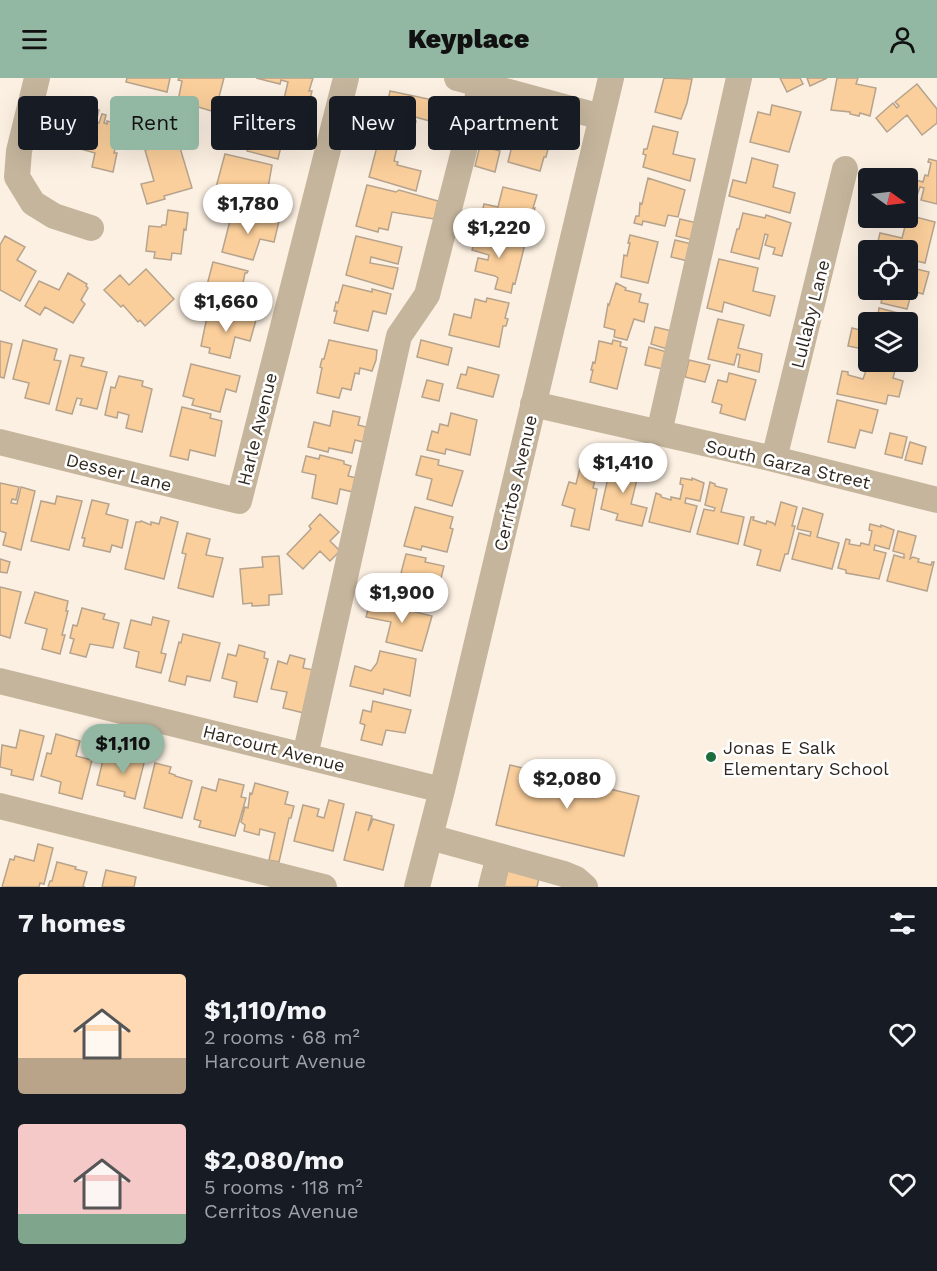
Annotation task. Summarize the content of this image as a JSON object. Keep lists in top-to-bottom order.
{
  "streets": {
    "street": [
      "Lullaby Lane",
      "Harle Avenue",
      "South Garza Street",
      "Desser Lane",
      "Cerritos Avenue",
      "Harcourt Avenue"
    ]
  },
  "crossings": [
    ["Lullaby Lane", "South Garza Street"],
    ["Harle Avenue", "Desser Lane"],
    ["South Garza Street", "Cerritos Avenue"],
    ["Cerritos Avenue", "Harcourt Avenue"]
  ],
  "places": ["Jonas E Salk Elementary School"],
  "north": "right",
  "page": {
    "header": "Keyplace",
    "chip": [
      "Buy",
      "Rent",
      "Filters",
      "New",
      "Apartment"
    ],
    "price": [
      "$1,780",
      "$1,220",
      "$1,660",
      "$1,410",
      "$1,900",
      "$1,110",
      "$2,080"
    ],
    "heading": "7 homes",
    "list": [
      {
        "name": "$1,110/mo",
        "note": "2 rooms · 68 m² · Harcourt Avenue"
      },
      {
        "name": "$2,080/mo",
        "note": "5 rooms · 118 m² · Cerritos Avenue"
      }
    ]
  }
}
